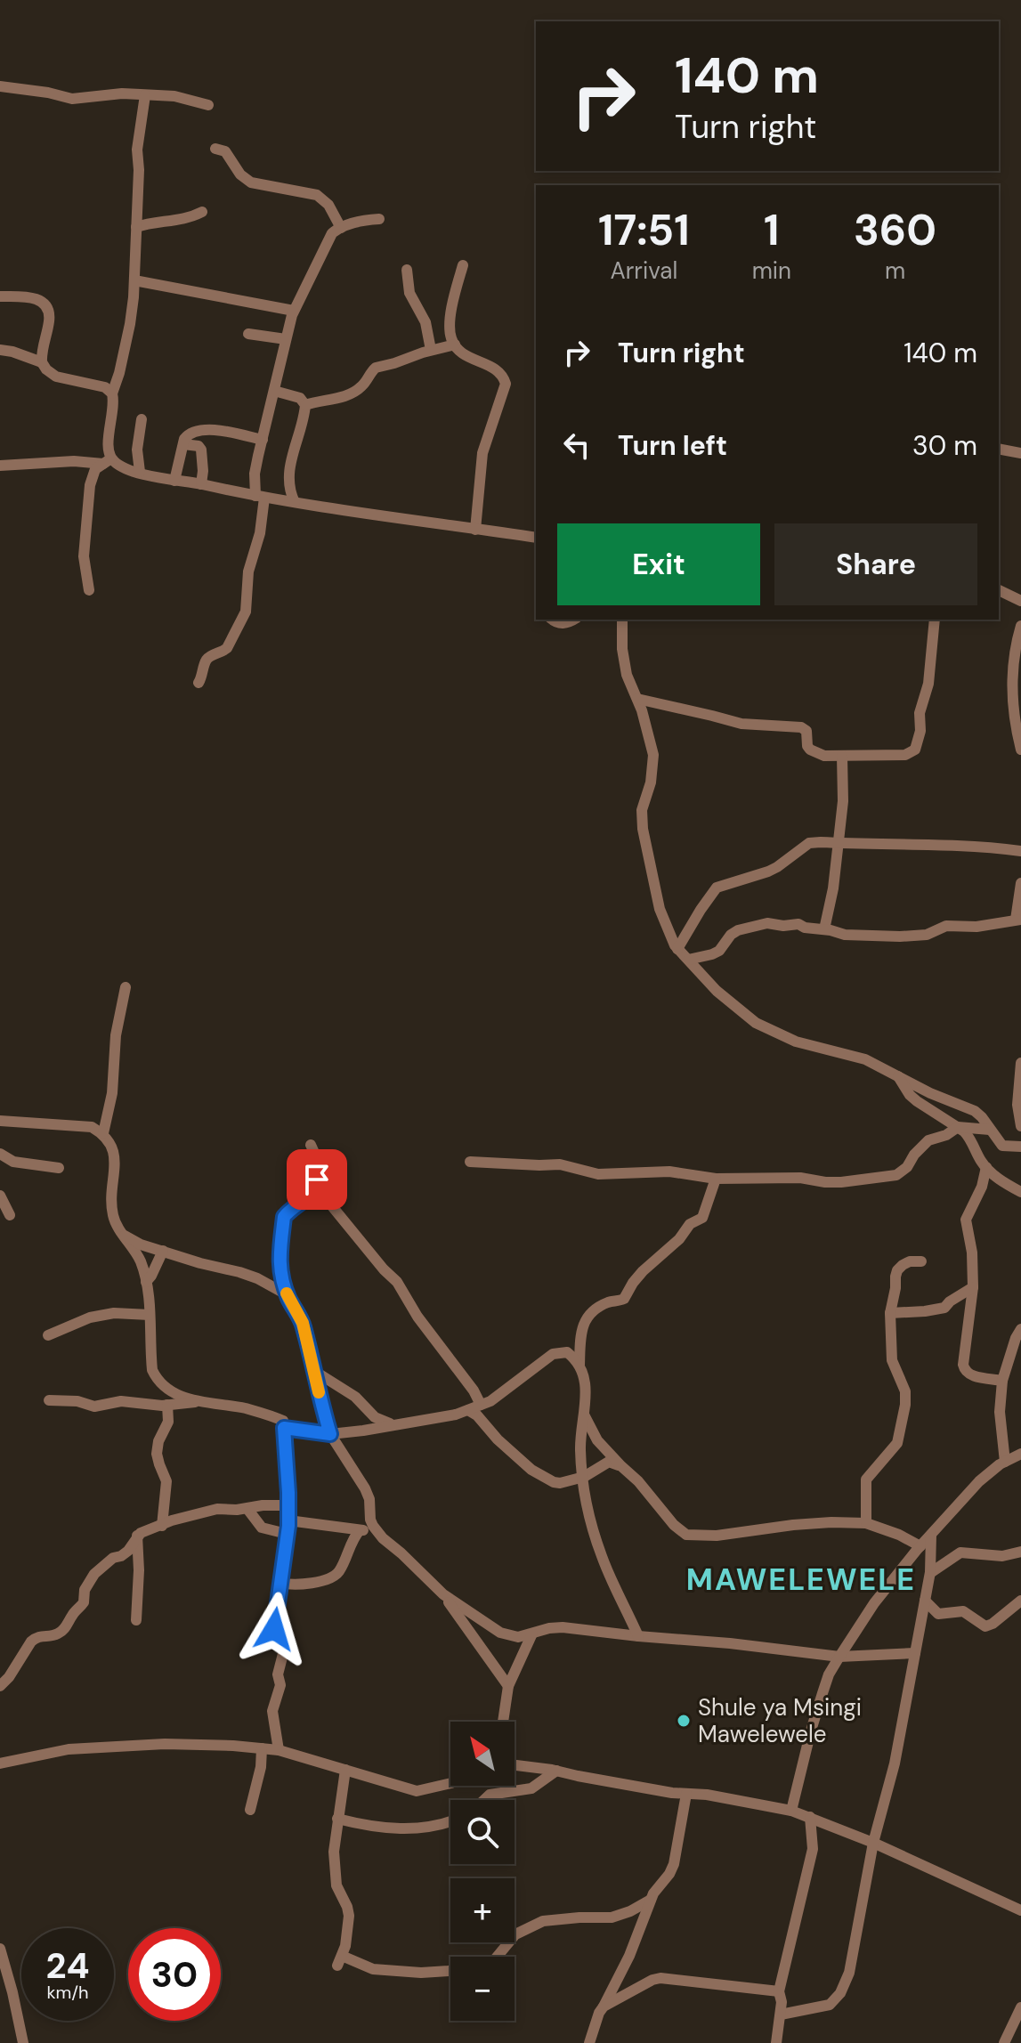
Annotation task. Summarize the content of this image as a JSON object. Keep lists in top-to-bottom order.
{
  "districts": ["MAWELEWELE"],
  "places": ["Shule ya Msingi Mawelewele"],
  "north": "top left",
  "page": {
    "turn": ["140 m", "Turn right"],
    "eta": [
      "17:51",
      "Arrival",
      "1",
      "min",
      "360",
      "m"
    ],
    "list": [
      {
        "name": "Turn right",
        "value": "140 m"
      },
      {
        "name": "Turn left",
        "value": "30 m"
      }
    ],
    "buttons": ["Exit", "Share"],
    "map_buttons": ["+", "−"],
    "speed": "24 km/h",
    "limit": "30"
  }
}
